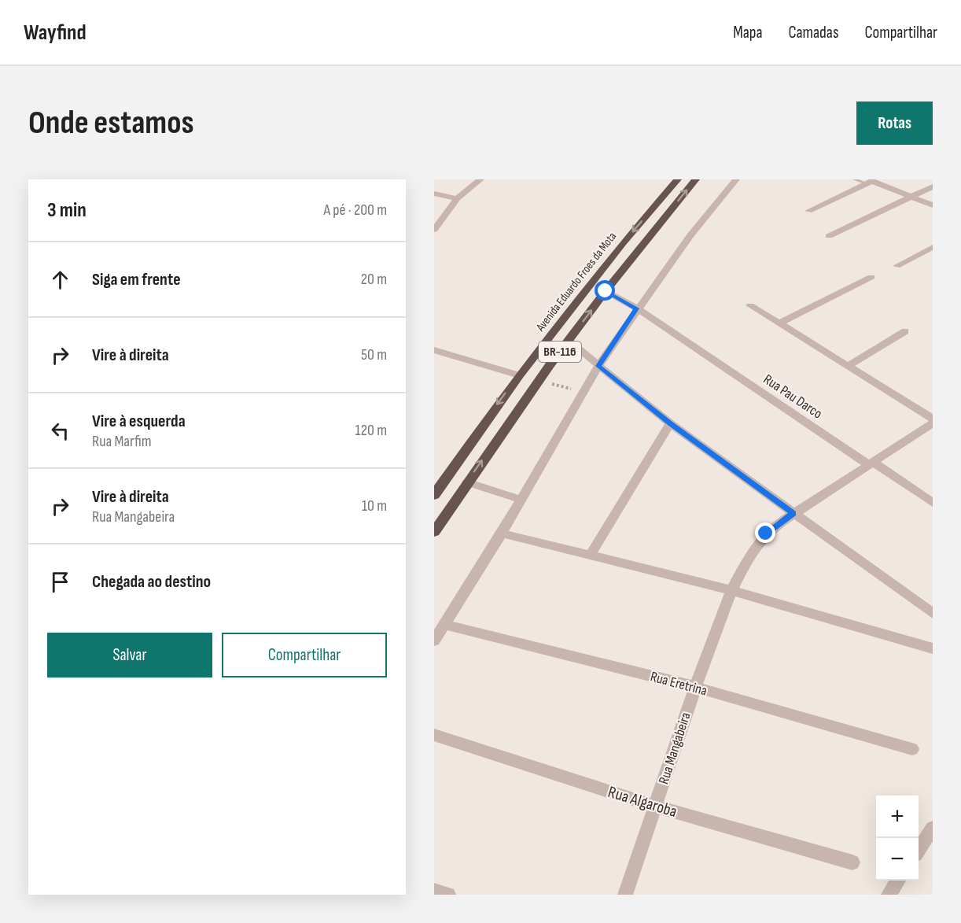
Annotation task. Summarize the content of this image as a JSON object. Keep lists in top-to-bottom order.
{
  "streets": {
    "highway": ["Avenida Eduardo Froes da Mota", "BR-116"],
    "street": [
      "Rua Pau Darco",
      "Rua Eretrina",
      "Rua Mangabeira",
      "Rua Algaroba"
    ]
  },
  "crossings": [
    ["BR-116", "Rua Pau Darco"],
    ["Rua Pau Darco", "Rua Mangabeira"],
    ["Rua Eretrina", "Rua Mangabeira"],
    ["Rua Mangabeira", "Rua Algaroba"]
  ],
  "page": {
    "header": "Wayfind",
    "nav": ["Mapa", "Camadas", "Compartilhar"],
    "buttons": [
      "Rotas",
      ["Salvar", "Compartilhar"]
    ],
    "title": "Onde estamos",
    "heading": ["3 min", "A pé · 200 m"],
    "list": [
      ["Siga em frente", "20 m"],
      ["Vire à direita", "50 m"],
      ["Vire à esquerda", "Rua Marfim", "120 m"],
      ["Vire à direita", "Rua Mangabeira", "10 m"],
      "Chegada ao destino"
    ],
    "map_buttons": ["+", "−"]
  }
}
